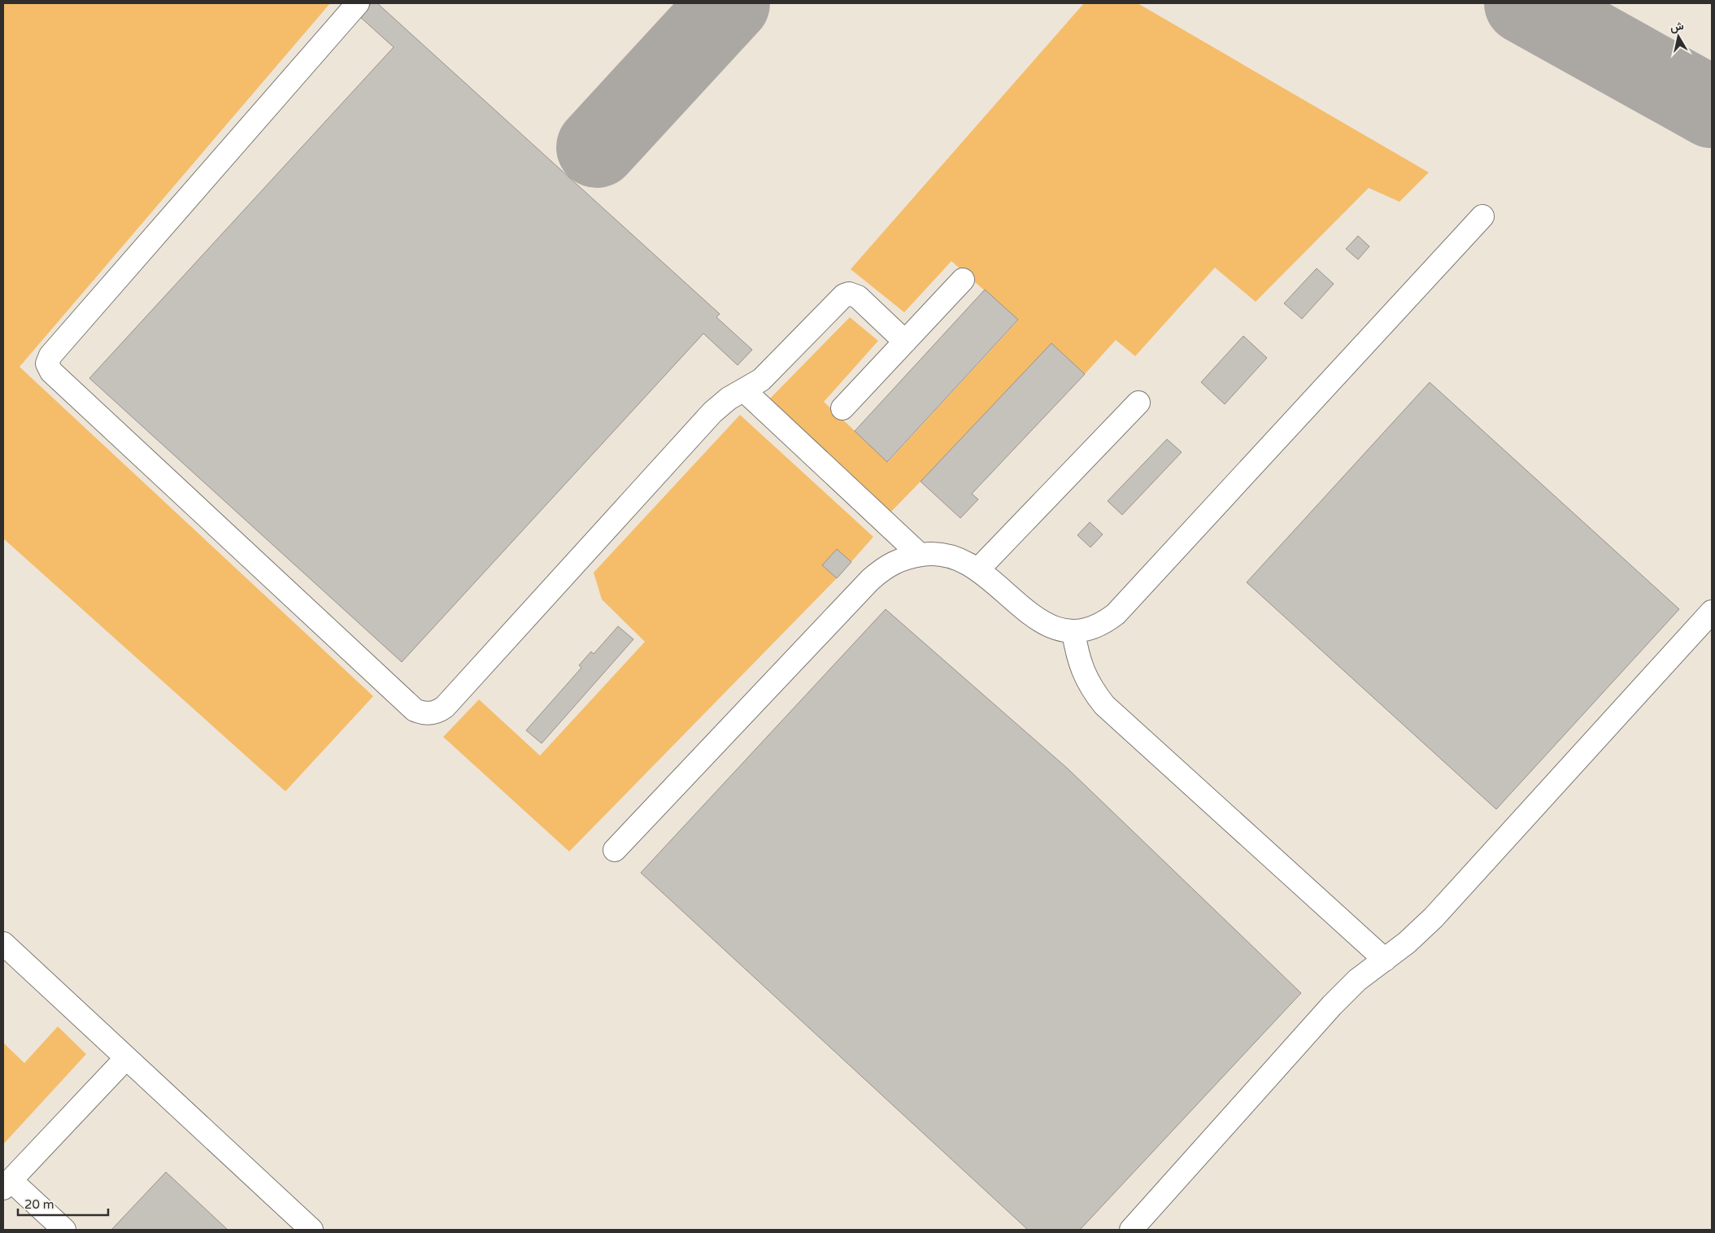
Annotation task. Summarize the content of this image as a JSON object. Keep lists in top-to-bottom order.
{
  "scale_bar": "20 m",
  "north": "top"
}
